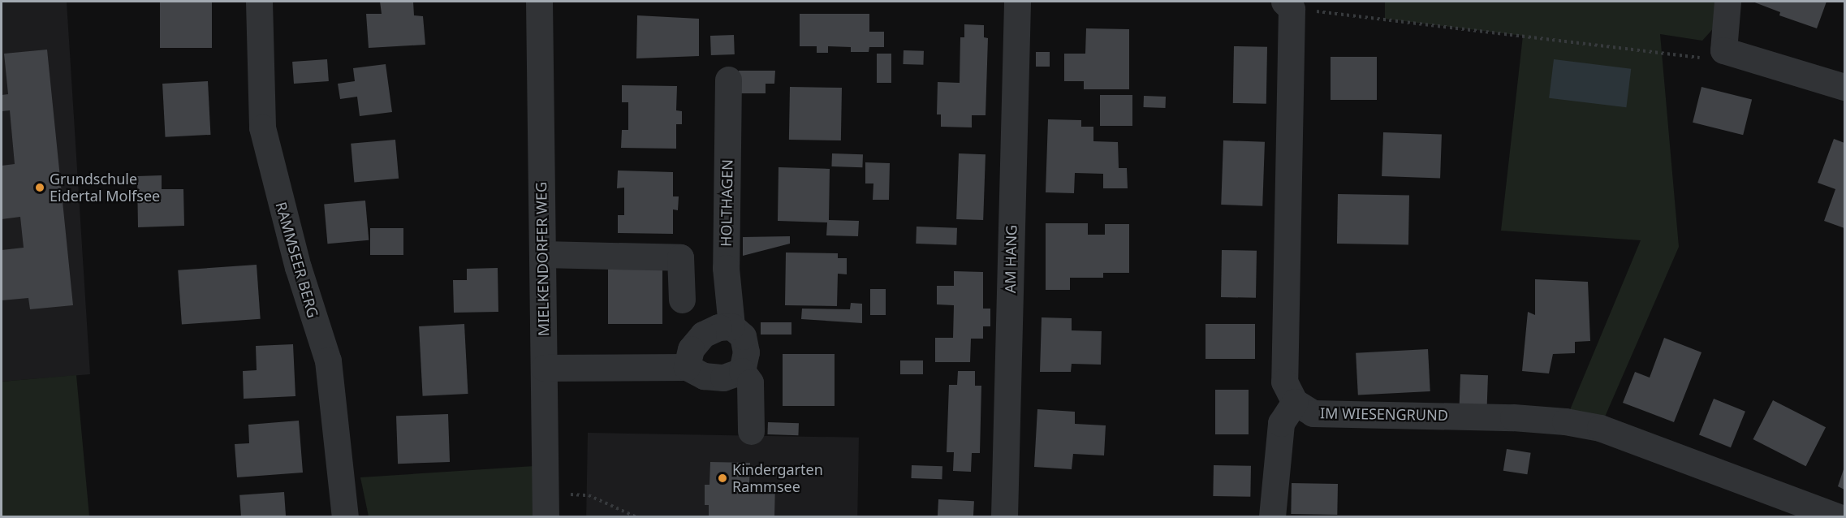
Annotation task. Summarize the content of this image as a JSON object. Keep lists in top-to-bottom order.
{
  "streets": {
    "street": [
      "HOLTHAGEN",
      "MIELKENDORFER WEG",
      "AM HANG",
      "RAMMSEER BERG",
      "IM WIESENGRUND"
    ]
  },
  "places": ["Grundschule Eidertal Molfsee", "Kindergarten Rammsee"]
}
